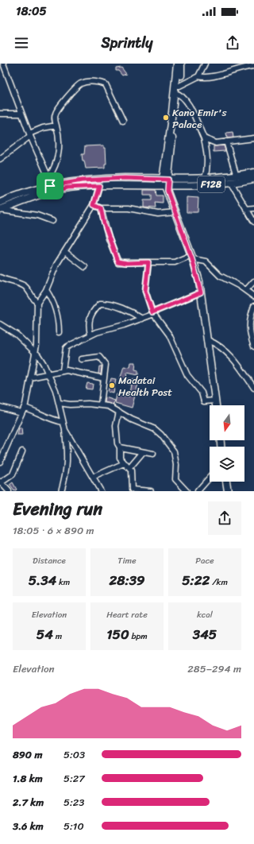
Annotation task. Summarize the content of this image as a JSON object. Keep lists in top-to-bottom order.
{
  "streets": {
    "main road": ["F128"]
  },
  "places": ["Kano Emir's Palace", "Madatai Health Post"],
  "north": "bottom",
  "page": {
    "status": "18:05",
    "header": "Sprintly",
    "heading": ["Evening run", "18:05 · 6 × 890 m"],
    "stats": [
      ["Distance", "5.34 km"],
      ["Time", "28:39"],
      ["Pace", "5:22 /km"],
      ["Elevation", "54 m"],
      ["Heart rate", "150 bpm"],
      ["kcal", "345"]
    ],
    "chart": ["Elevation", "285–294 m"],
    "list": [
      {
        "name": "890 m",
        "note": "5:03"
      },
      {
        "name": "1.8 km",
        "note": "5:27"
      },
      {
        "name": "2.7 km",
        "note": "5:23"
      },
      {
        "name": "3.6 km",
        "note": "5:10"
      }
    ]
  }
}
